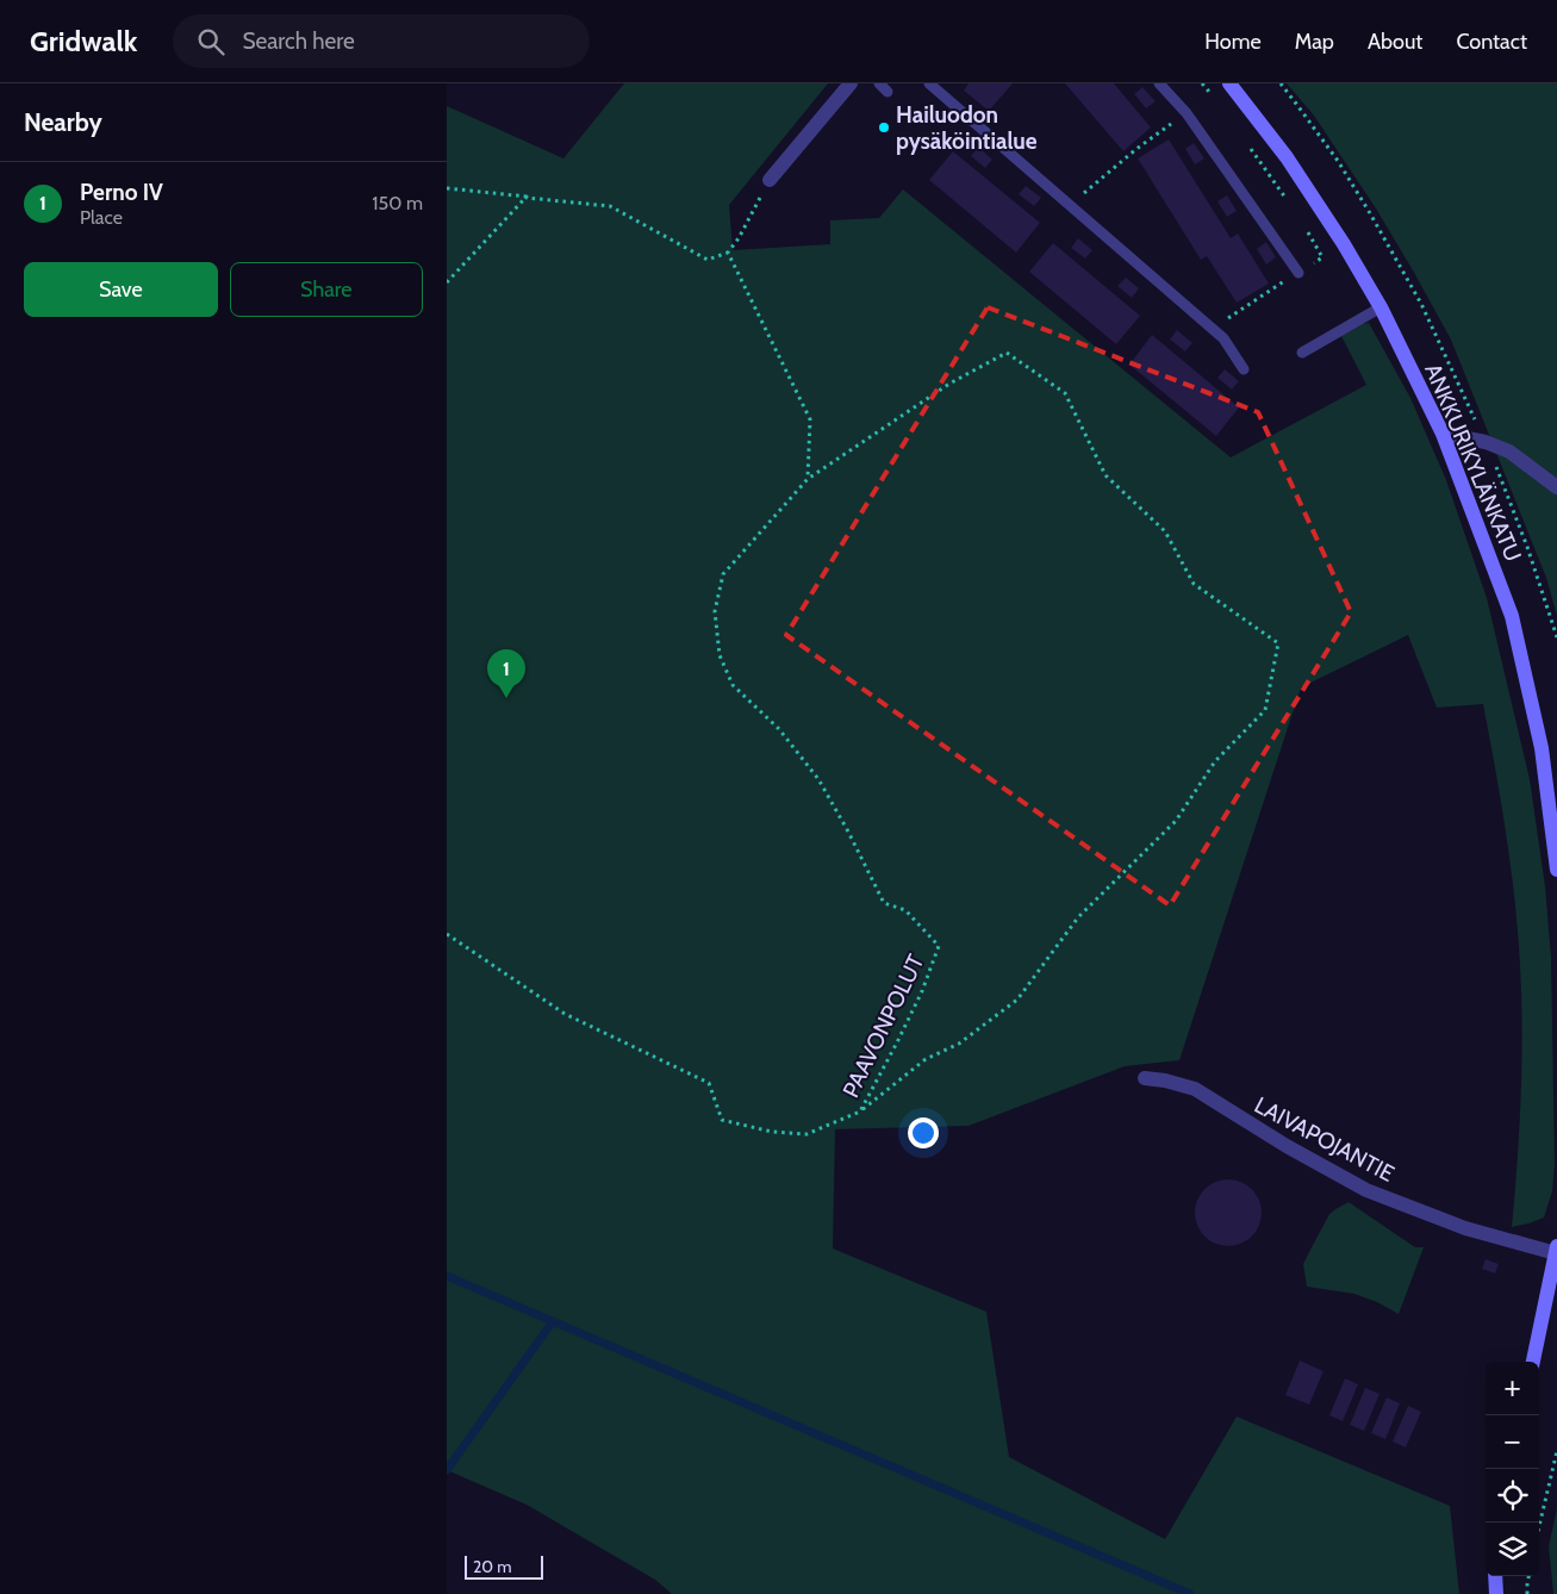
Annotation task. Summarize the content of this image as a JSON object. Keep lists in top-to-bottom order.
{
  "streets": {
    "street": ["ANKKURIKYLÄNKATU", "LAIVAPOJANTIE"],
    "path": ["PAAVONPOLUT"]
  },
  "places": ["Hailuodon pysäköintialue"],
  "scale_bar": "20 m",
  "page": {
    "header": "Gridwalk",
    "search": "Search here",
    "nav": [
      "Home",
      "Map",
      "About",
      "Contact"
    ],
    "heading": "Nearby",
    "list": [
      {
        "mark": "1",
        "name": "Perno IV",
        "note": "Place",
        "value": "150 m"
      }
    ],
    "buttons": ["Save", "Share"],
    "pins": "1",
    "map_buttons": ["+", "−"],
    "scale": "20 m"
  }
}
